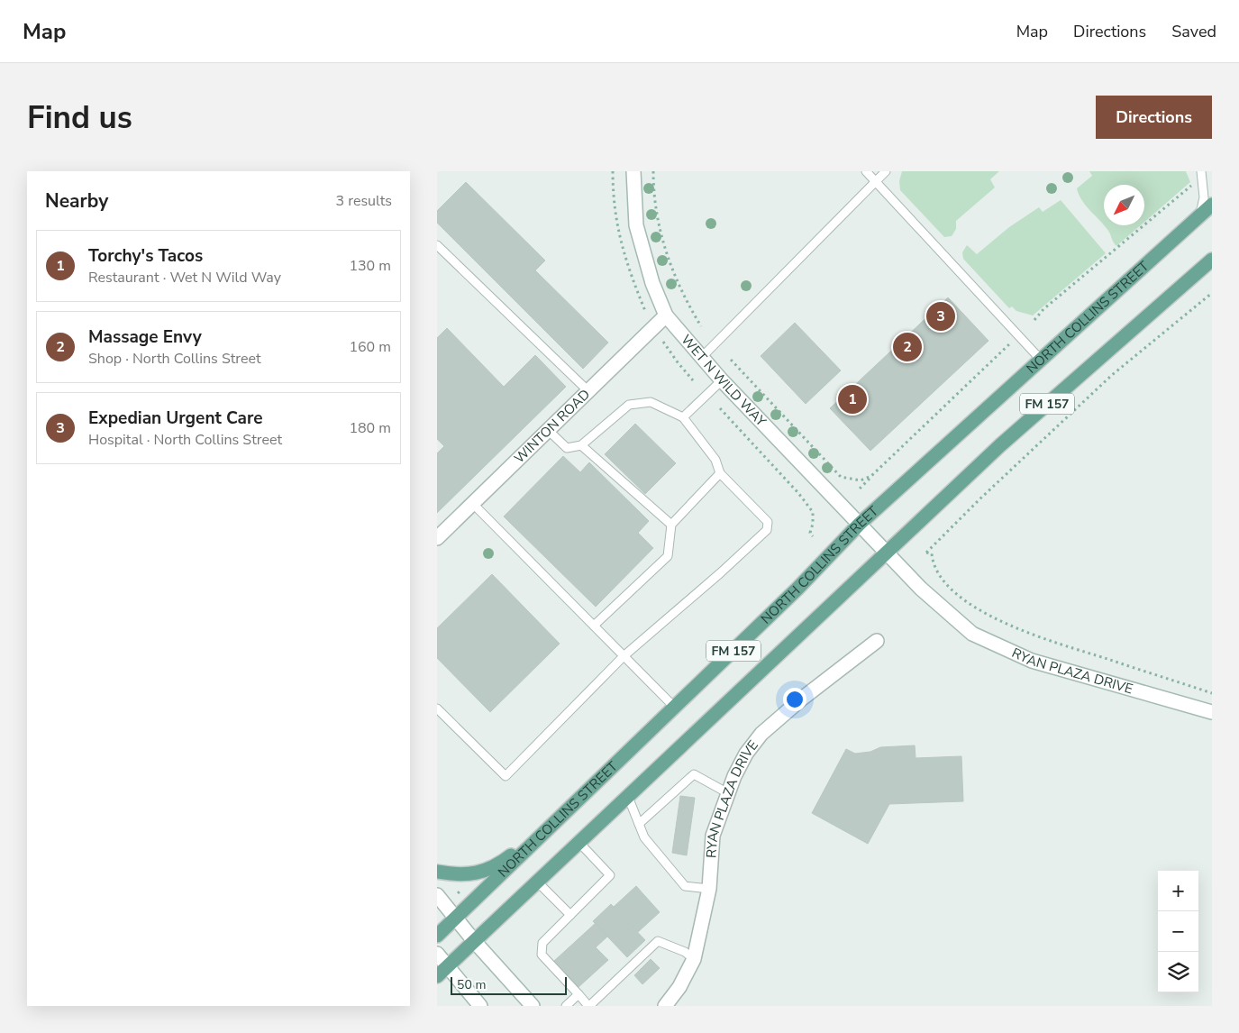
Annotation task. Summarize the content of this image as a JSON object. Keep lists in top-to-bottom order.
{
  "streets": {
    "main road": ["NORTH COLLINS STREET", "FM 157"],
    "street": ["WET N WILD WAY", "WINTON ROAD", "RYAN PLAZA DRIVE"]
  },
  "crossings": [
    ["NORTH COLLINS STREET", "WET N WILD WAY"],
    ["WET N WILD WAY", "FM 157"],
    ["WET N WILD WAY", "WINTON ROAD"],
    ["WET N WILD WAY", "RYAN PLAZA DRIVE"],
    ["FM 157", "RYAN PLAZA DRIVE"]
  ],
  "scale_bar": "50 m",
  "north": "bottom left",
  "page": {
    "header": "Map",
    "nav": ["Map", "Directions", "Saved"],
    "buttons": "Directions",
    "title": "Find us",
    "heading": ["Nearby", "3 results"],
    "list": [
      {
        "mark": "1",
        "name": "Torchy's Tacos",
        "note": "Restaurant · Wet N Wild Way",
        "value": "130 m"
      },
      {
        "mark": "2",
        "name": "Massage Envy",
        "note": "Shop · North Collins Street",
        "value": "160 m"
      },
      {
        "mark": "3",
        "name": "Expedian Urgent Care",
        "note": "Hospital · North Collins Street",
        "value": "180 m"
      }
    ],
    "pins": ["3", "2", "1"],
    "map_buttons": ["+", "−"],
    "scale": "50 m"
  }
}
